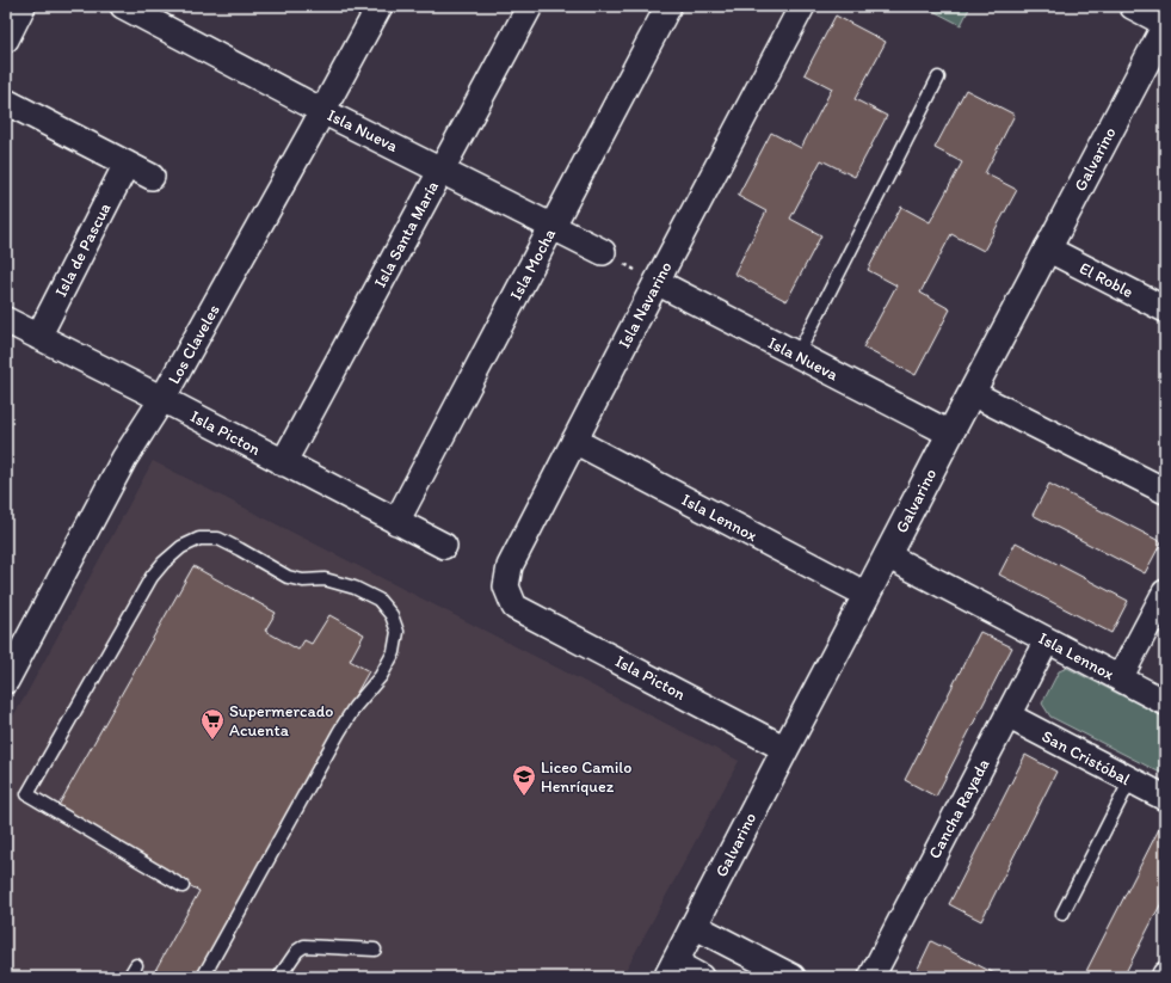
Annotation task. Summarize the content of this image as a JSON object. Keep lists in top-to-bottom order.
{
  "streets": {
    "main road": ["Galvarino"],
    "street": [
      "Isla Nueva",
      "Isla Santa María",
      "Isla de Pascua",
      "Isla Mocha",
      "El Roble",
      "Isla Navarino",
      "Los Claveles",
      "Isla Picton",
      "Isla Lennox",
      "San Cristóbal",
      "Cancha Rayada"
    ]
  },
  "crossings": [
    ["Isla Nueva", "Galvarino"],
    ["Isla Nueva", "Isla Santa María"],
    ["Isla Nueva", "Isla Mocha"],
    ["Isla Nueva", "Isla Navarino"],
    ["Isla Nueva", "Los Claveles"],
    ["Galvarino", "El Roble"],
    ["Galvarino", "Isla Picton"],
    ["Galvarino", "Isla Lennox"],
    ["Isla Santa María", "Isla Picton"],
    ["Isla de Pascua", "Isla Picton"],
    ["Isla Mocha", "Isla Picton"],
    ["Isla Navarino", "Isla Picton"],
    ["Isla Navarino", "Isla Lennox"],
    ["Los Claveles", "Isla Picton"],
    ["Isla Lennox", "Cancha Rayada"],
    ["San Cristóbal", "Cancha Rayada"]
  ],
  "places": {
    "supermarket": ["Supermercado Acuenta"],
    "school or university": ["Liceo Camilo Henríquez"]
  }
}
